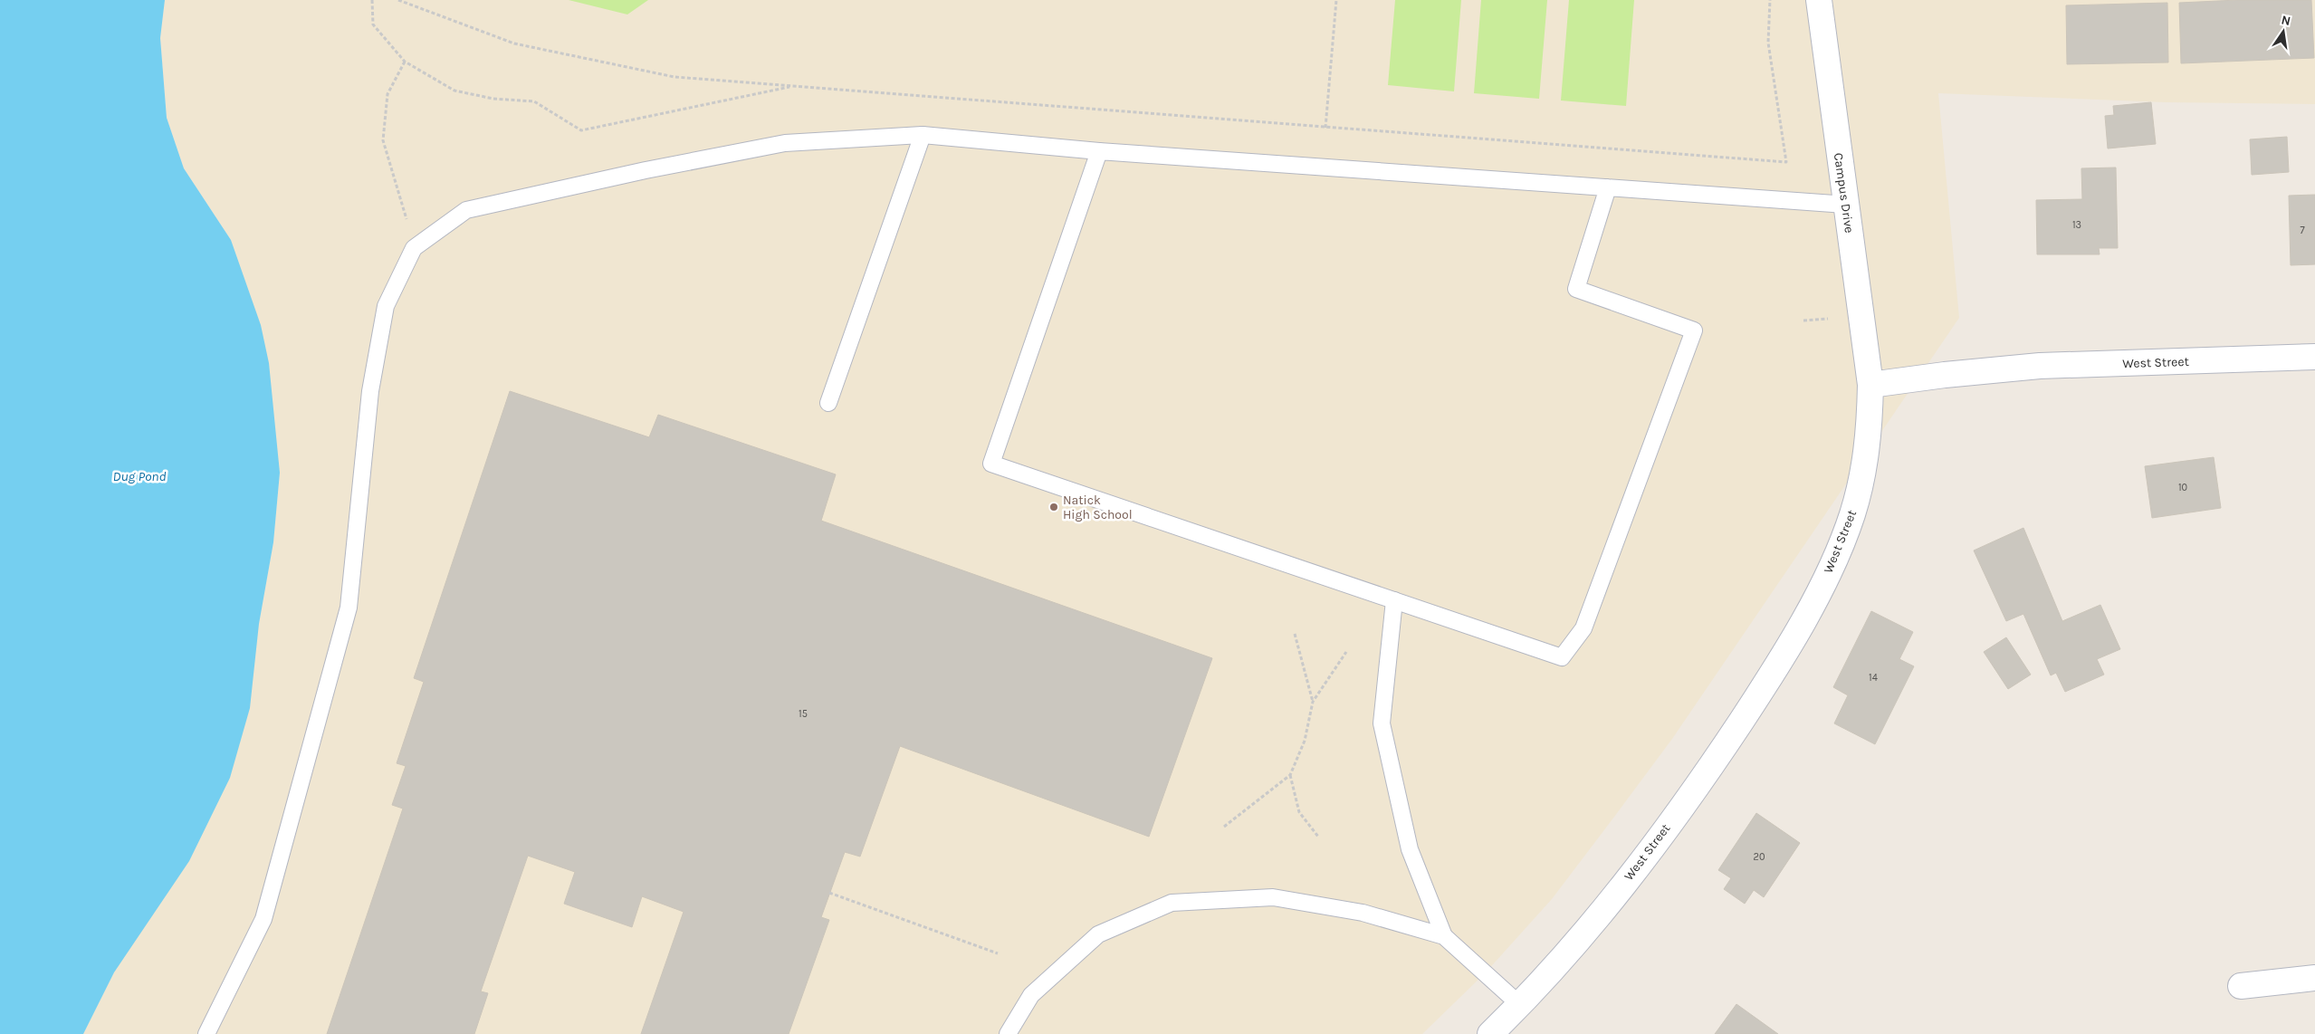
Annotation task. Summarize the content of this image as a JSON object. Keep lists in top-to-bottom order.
{
  "streets": {
    "street": ["Campus Drive", "West Street"]
  },
  "crossings": [
    ["Campus Drive", "West Street"]
  ],
  "water": ["Dug Pond"],
  "places": ["Natick High School"],
  "house_numbers": [
    "13",
    "7",
    "10",
    "14",
    "15",
    "20"
  ],
  "north": "top"
}
